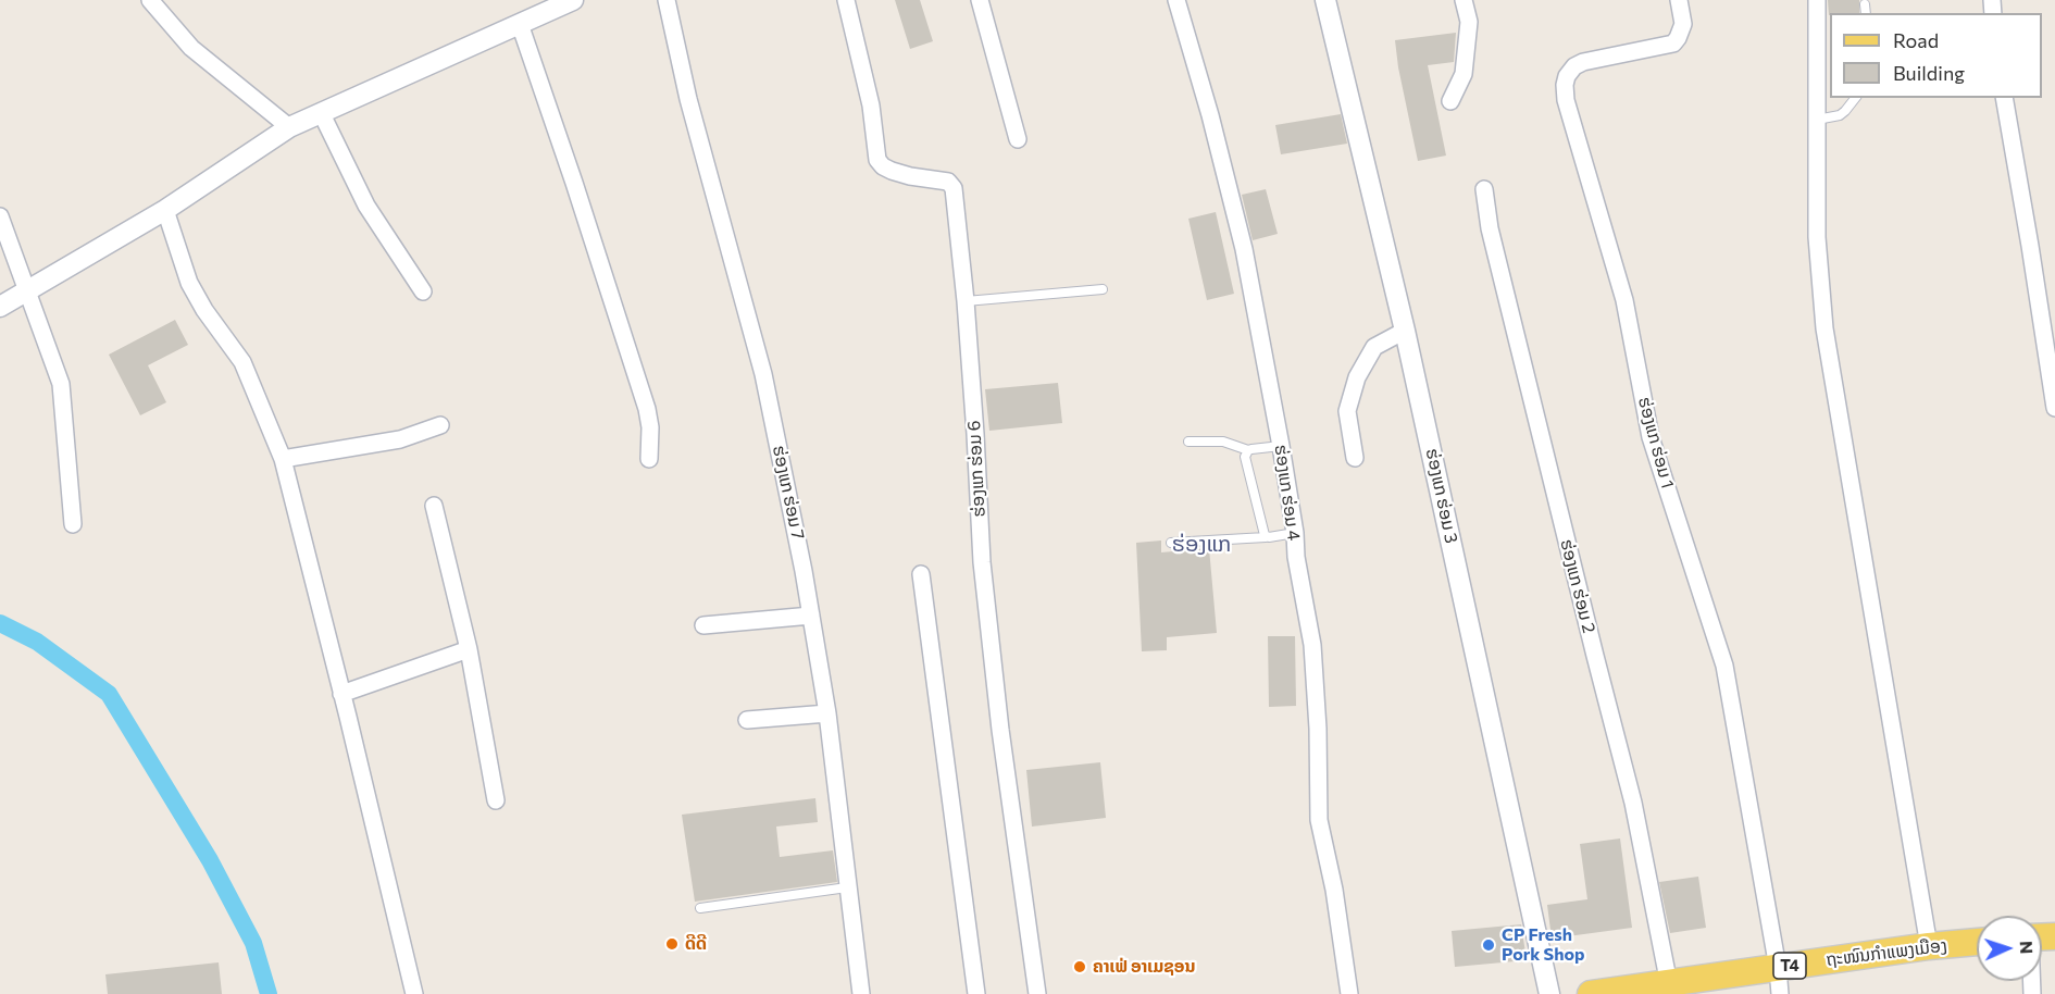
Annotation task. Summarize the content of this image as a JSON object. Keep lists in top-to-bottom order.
{
  "streets": {
    "main road": ["ຖະໜົນກຳແພງເມືອງ", "T4"],
    "street": [
      "ຮ່ອງແກ ຮ່ອມ 1",
      "ຮ່ອງແກ ຮ່ອມ 6",
      "ຮ່ອງແກ ຮ່ອມ 7",
      "ຮ່ອງແກ ຮ່ອມ 4",
      "ຮ່ອງແກ ຮ່ອມ 3",
      "ຮ່ອງແກ ຮ່ອມ 2"
    ]
  },
  "crossings": [
    ["ຮ່ອງແກ ຮ່ອມ 1", "ຖະໜົນກຳແພງເມືອງ"],
    ["ຮ່ອງແກ ຮ່ອມ 2", "ຖະໜົນກຳແພງເມືອງ"]
  ],
  "districts": ["ຮ່ອງແກ"],
  "places": ["ດີດີ", "CP Fresh Pork Shop", "ຄາເຟ່ ອາເມຊອນ"],
  "legend": ["Road", "Building"],
  "north": "right"
}
